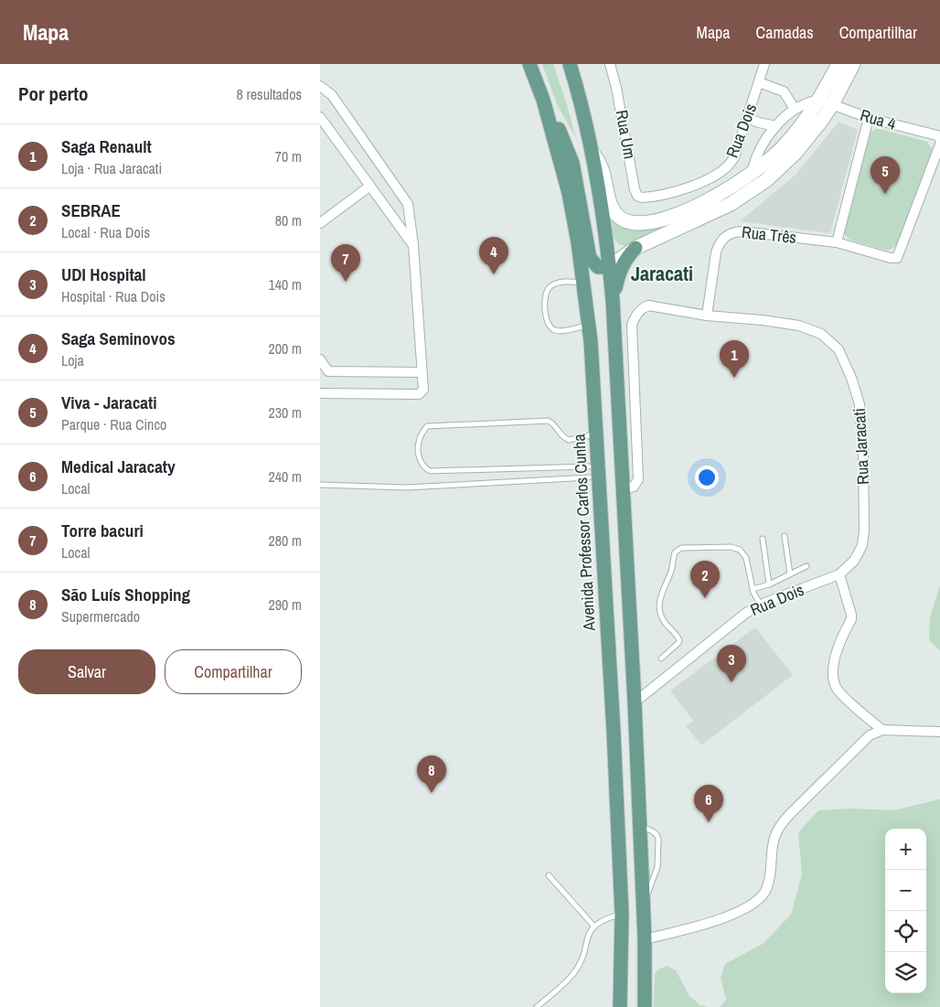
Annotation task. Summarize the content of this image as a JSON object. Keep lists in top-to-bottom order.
{
  "streets": {
    "main road": ["Avenida Professor Carlos Cunha"],
    "street": [
      "Rua 4",
      "Rua Dois",
      "Rua Um",
      "Rua Três",
      "Rua Jaracati"
    ]
  },
  "crossings": [
    ["Rua 4", "Rua Três"],
    ["Rua Dois", "Rua Um"],
    ["Rua Dois", "Rua Jaracati"],
    ["Rua Três", "Rua Jaracati"]
  ],
  "districts": ["Jaracati"],
  "page": {
    "header": "Mapa",
    "nav": ["Mapa", "Camadas", "Compartilhar"],
    "heading": ["Por perto", "8 resultados"],
    "list": [
      {
        "mark": "1",
        "name": "Saga Renault",
        "note": "Loja · Rua Jaracati",
        "value": "70 m"
      },
      {
        "mark": "2",
        "name": "SEBRAE",
        "note": "Local · Rua Dois",
        "value": "80 m"
      },
      {
        "mark": "3",
        "name": "UDI Hospital",
        "note": "Hospital · Rua Dois",
        "value": "140 m"
      },
      {
        "mark": "4",
        "name": "Saga Seminovos",
        "note": "Loja",
        "value": "200 m"
      },
      {
        "mark": "5",
        "name": "Viva - Jaracati",
        "note": "Parque · Rua Cinco",
        "value": "230 m"
      },
      {
        "mark": "6",
        "name": "Medical Jaracaty",
        "note": "Local",
        "value": "240 m"
      },
      {
        "mark": "7",
        "name": "Torre bacuri",
        "note": "Local",
        "value": "280 m"
      },
      {
        "mark": "8",
        "name": "São Luís Shopping",
        "note": "Supermercado",
        "value": "290 m"
      }
    ],
    "pins": [
      "5",
      "4",
      "7",
      "1",
      "2",
      "3",
      "8",
      "6"
    ],
    "buttons": ["Salvar", "Compartilhar"],
    "map_buttons": ["+", "−"]
  }
}
